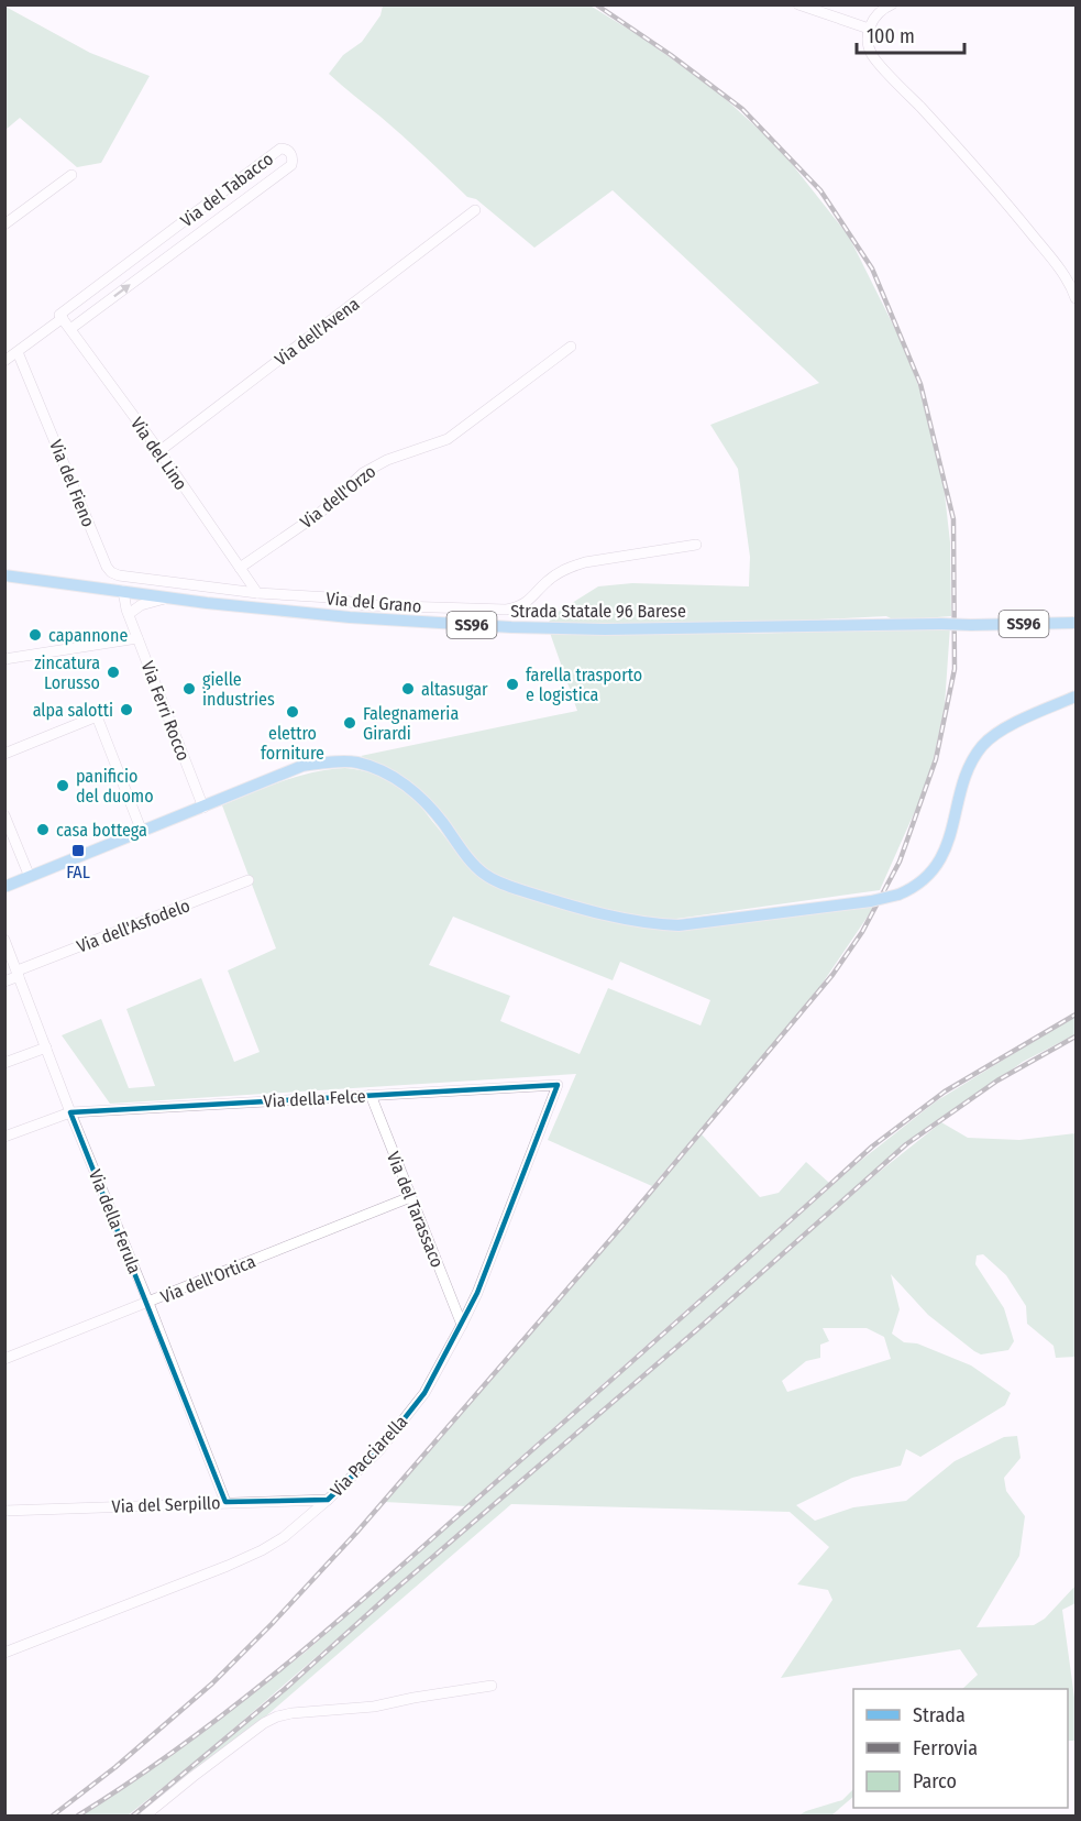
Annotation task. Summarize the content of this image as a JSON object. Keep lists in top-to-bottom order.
{
  "streets": {
    "main road": ["Strada Statale 96 Barese", "SS96"],
    "street": [
      "Via del Tabacco",
      "Via dell'Avena",
      "Via del Lino",
      "Via del Fieno",
      "Via dell'Orzo",
      "Via del Grano",
      "Via Ferri Rocco",
      "Via dell'Asfodelo",
      "Via della Felce",
      "Via del Tarassaco",
      "Via della Ferula",
      "Via dell'Ortica",
      "Via Pacciarella",
      "Via del Serpillo"
    ]
  },
  "crossings": [
    ["Via del Tabacco", "Via del Lino"],
    ["Via del Tabacco", "Via del Fieno"],
    ["Via dell'Avena", "Via del Lino"],
    ["Via del Lino", "Via dell'Orzo"],
    ["Via del Lino", "Via del Grano"],
    ["Via del Fieno", "Via del Grano"],
    ["Strada Statale 96 Barese", "Via Ferri Rocco"],
    ["Via dell'Asfodelo", "Via della Ferula"],
    ["Via della Felce", "Via del Tarassaco"],
    ["Via della Felce", "Via della Ferula"],
    ["Via della Felce", "Via Pacciarella"],
    ["Via del Tarassaco", "Via dell'Ortica"],
    ["Via del Tarassaco", "Via Pacciarella"],
    ["Via della Ferula", "Via dell'Ortica"],
    ["Via della Ferula", "Via del Serpillo"],
    ["Via Pacciarella", "Via del Serpillo"]
  ],
  "places": {
    "other": [
      "capannone",
      "zincatura Lorusso",
      "farella trasporto e logistica",
      "gielle industries",
      "altasugar",
      "alpa salotti",
      "elettro forniture",
      "Falegnameria Girardi",
      "panificio del duomo",
      "casa bottega"
    ],
    "transit": ["FAL"]
  },
  "legend": ["Strada", "Ferrovia", "Parco"],
  "scale_bar": "100 m"
}
